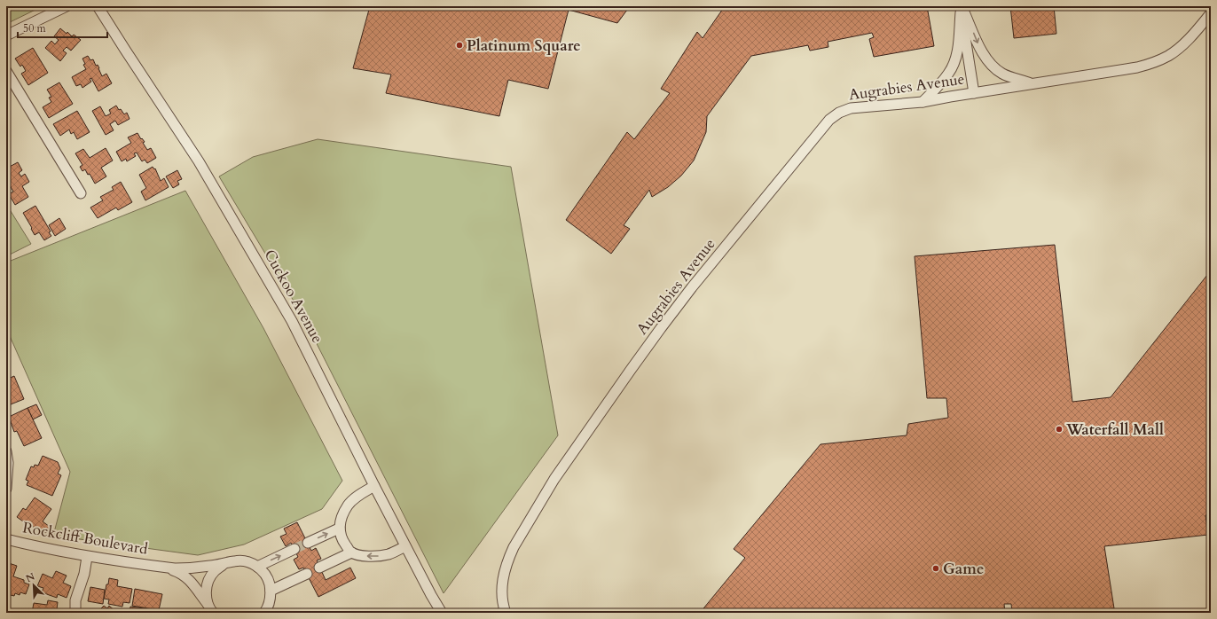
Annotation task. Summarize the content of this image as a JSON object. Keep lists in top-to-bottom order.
{
  "streets": {
    "street": ["Augrabies Avenue", "Cuckoo Avenue", "Rockcliff Boulevard"]
  },
  "places": ["Platinum Square", "Waterfall Mall", "Game"],
  "scale_bar": "50 m",
  "north": "top left"
}
